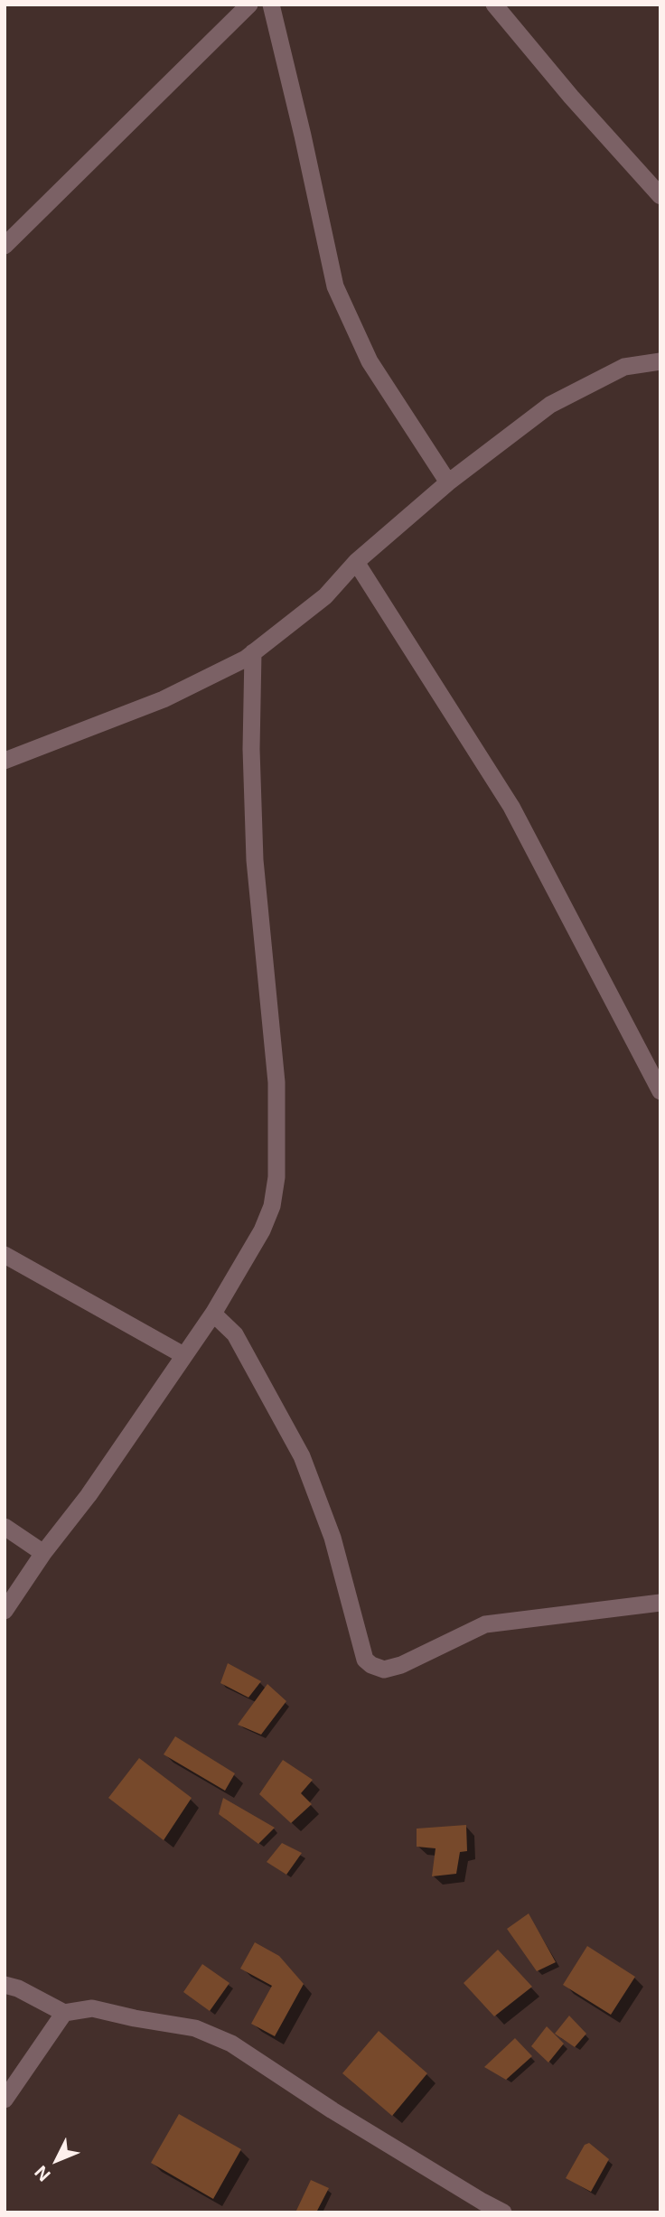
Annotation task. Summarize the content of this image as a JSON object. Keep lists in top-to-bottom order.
{
  "north": "bottom left"
}
